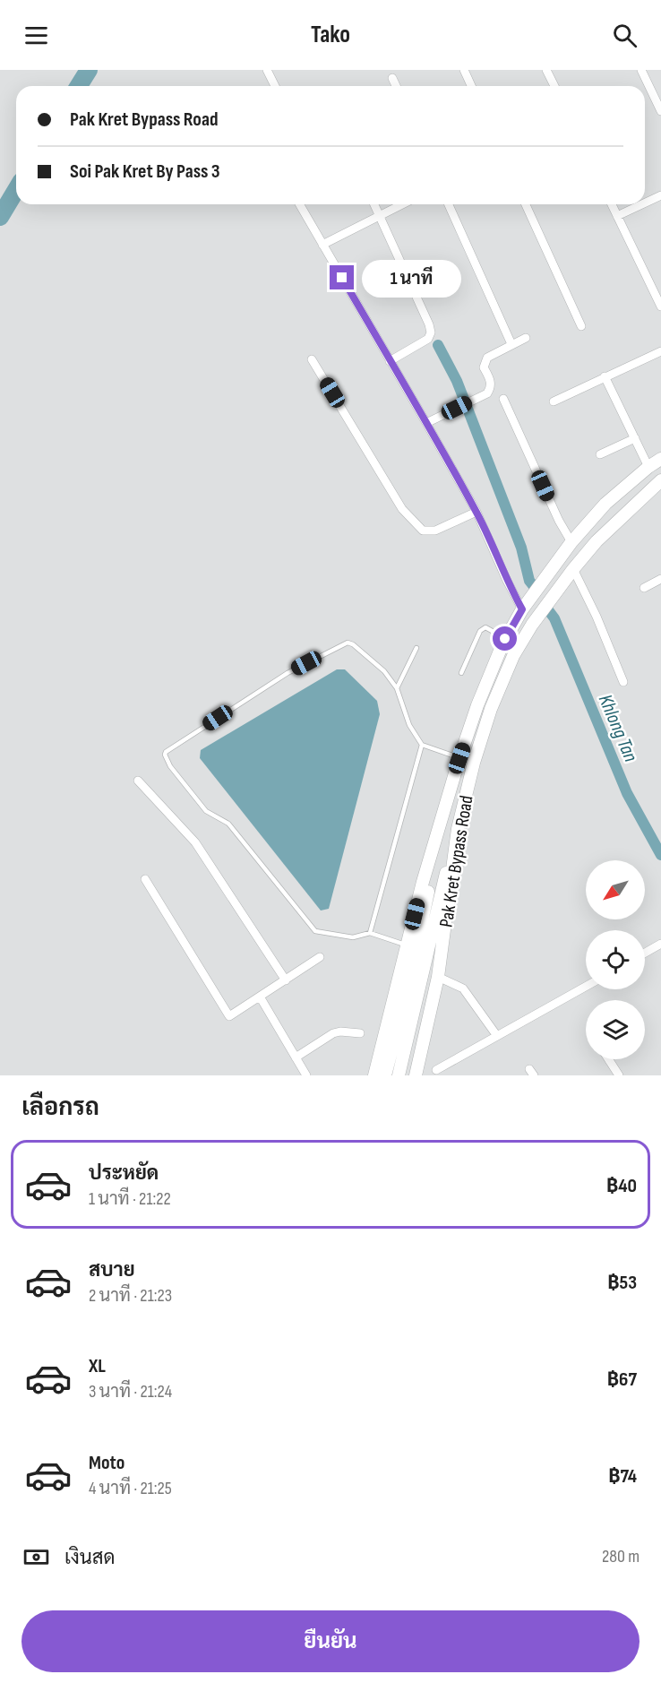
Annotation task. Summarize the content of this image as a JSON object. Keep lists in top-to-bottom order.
{
  "streets": {
    "main road": ["Pak Kret Bypass Road"]
  },
  "water": ["Khlong Tan"],
  "north": "bottom left",
  "page": {
    "header": "Tako",
    "banner": ["Pak Kret Bypass Road", "Soi Pak Kret By Pass 3"],
    "bubble": "1 นาที",
    "heading": "เลือกรถ",
    "list": [
      {
        "name": "ประหยัด",
        "note": "1 นาที · 21:22",
        "value": "฿40"
      },
      {
        "name": "สบาย",
        "note": "2 นาที · 21:23",
        "value": "฿53"
      },
      {
        "name": "XL",
        "note": "3 นาที · 21:24",
        "value": "฿67"
      },
      {
        "name": "Moto",
        "note": "4 นาที · 21:25",
        "value": "฿74"
      }
    ],
    "pay": ["เงินสด", "280 m"],
    "buttons": "ยืนยัน"
  }
}
